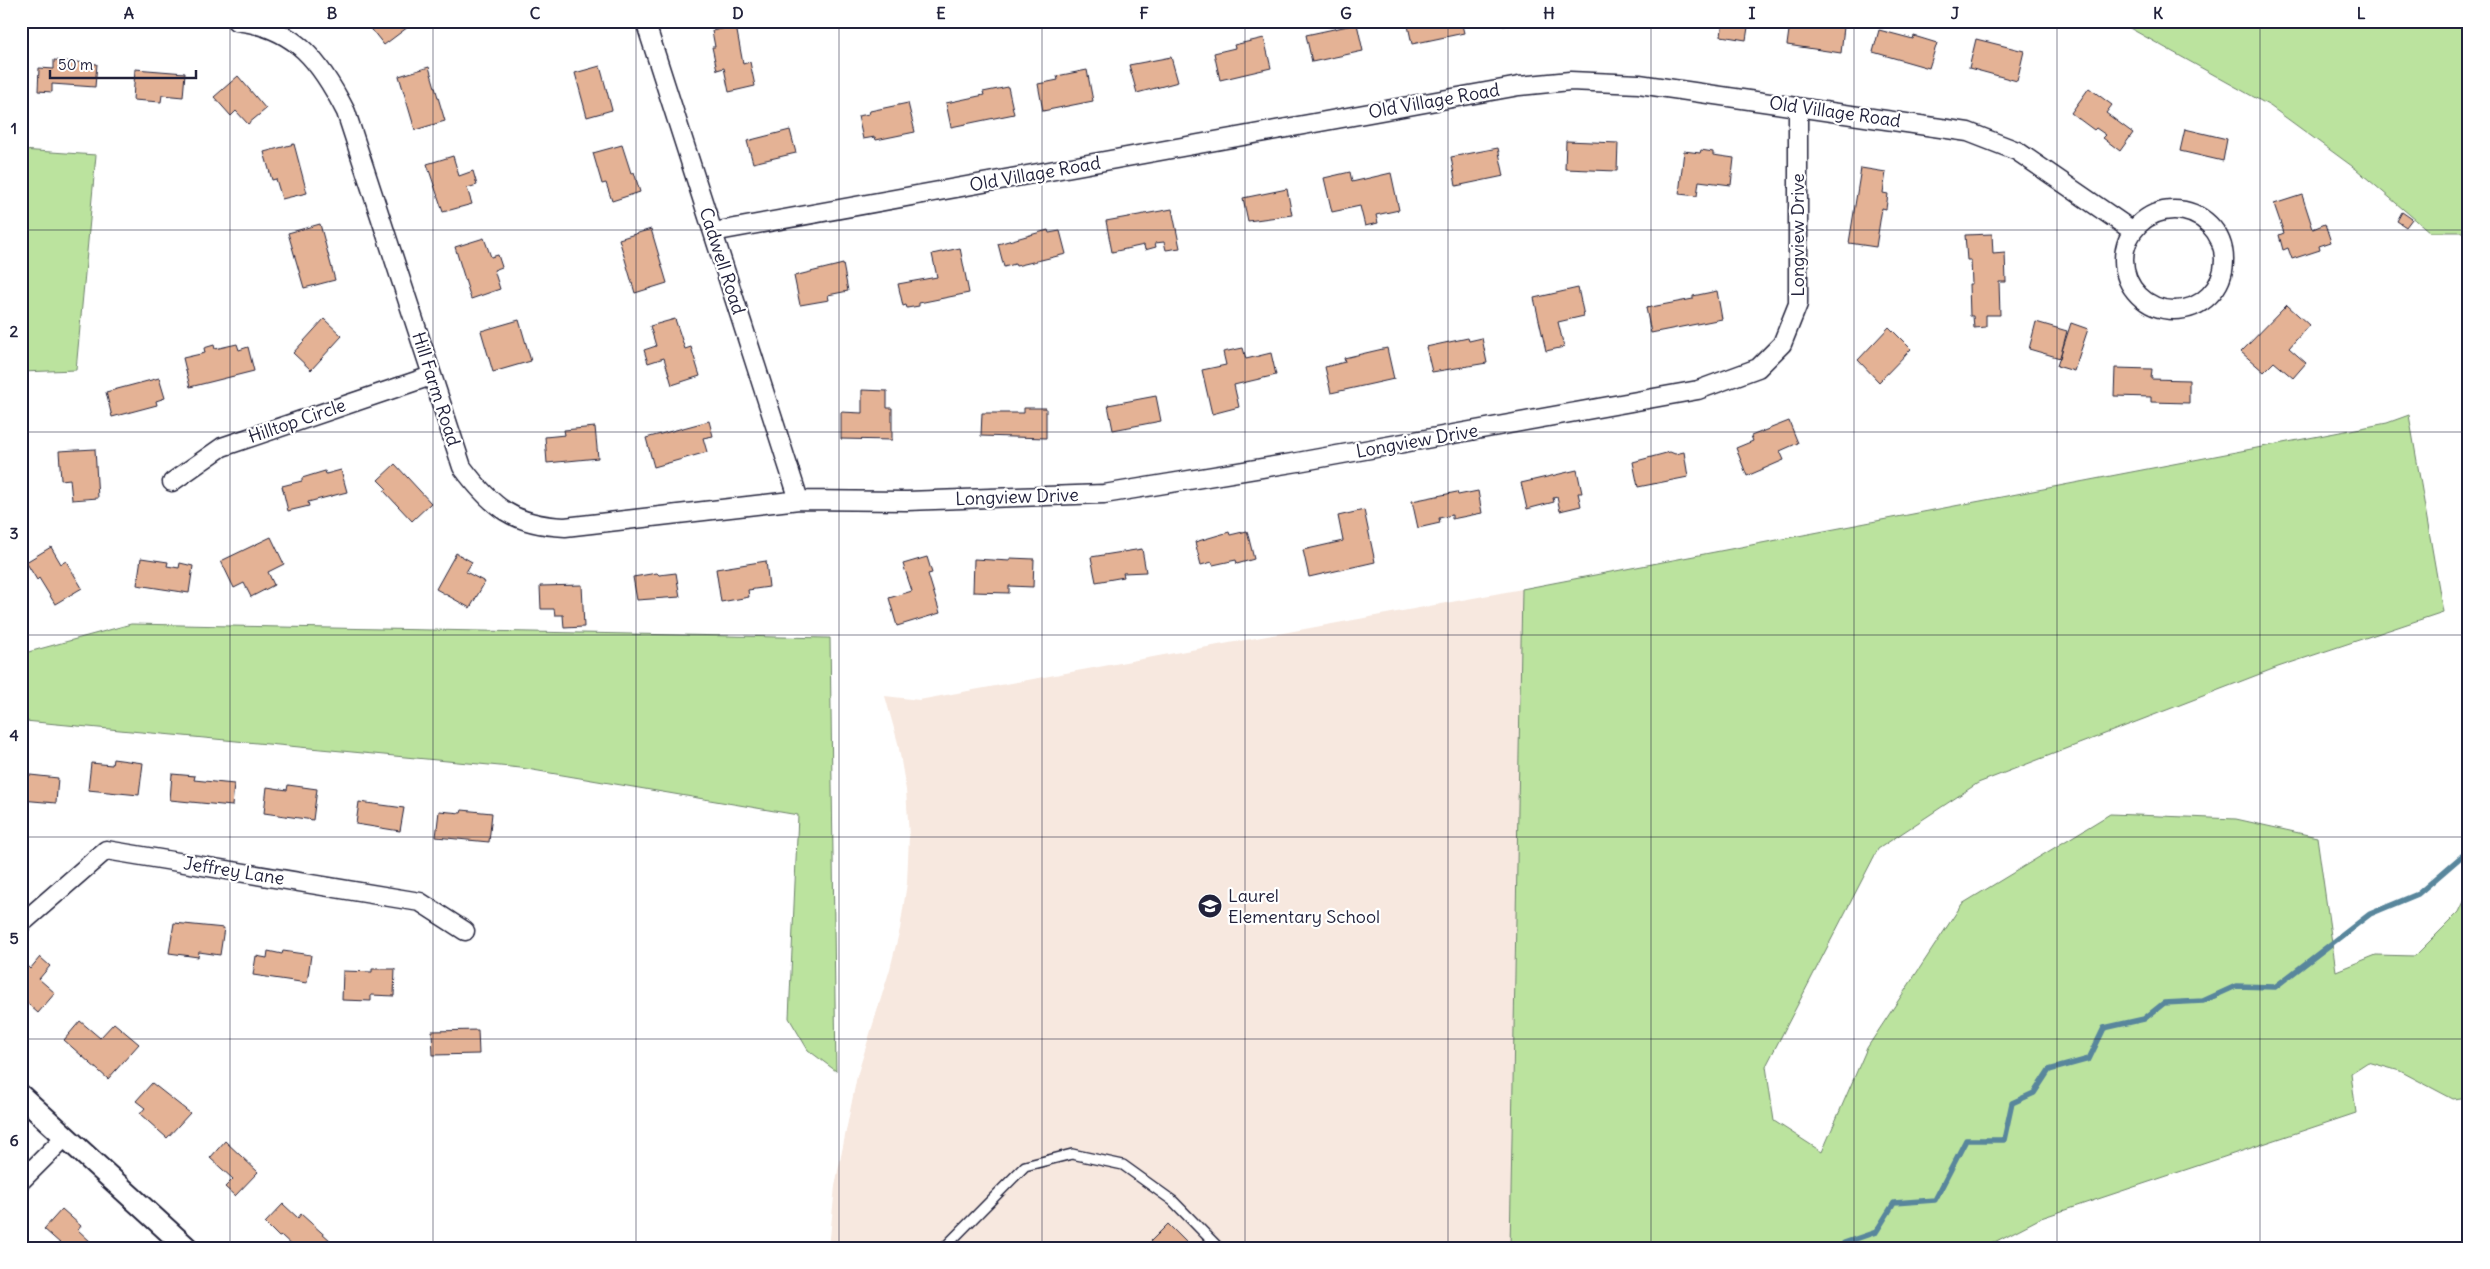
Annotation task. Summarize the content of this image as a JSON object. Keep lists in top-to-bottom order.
{
  "streets": {
    "street": [
      "Old Village Road",
      "Longview Drive",
      "Cadwell Road",
      "Hill Farm Road",
      "Hilltop Circle",
      "Jeffrey Lane"
    ]
  },
  "crossings": [
    ["Old Village Road", "Longview Drive"],
    ["Old Village Road", "Cadwell Road"],
    ["Longview Drive", "Cadwell Road"],
    ["Longview Drive", "Hill Farm Road"],
    ["Cadwell Road", "Hill Farm Road"],
    ["Hill Farm Road", "Hilltop Circle"]
  ],
  "places": {
    "school or university": ["Laurel Elementary School"]
  },
  "scale_bar": "50 m",
  "grid": {
    "columns": [
      "A",
      "B",
      "C",
      "D",
      "E",
      "F",
      "G",
      "H",
      "I",
      "J",
      "K",
      "L"
    ],
    "rows": [
      "1",
      "2",
      "3",
      "4",
      "5",
      "6"
    ]
  }
}
